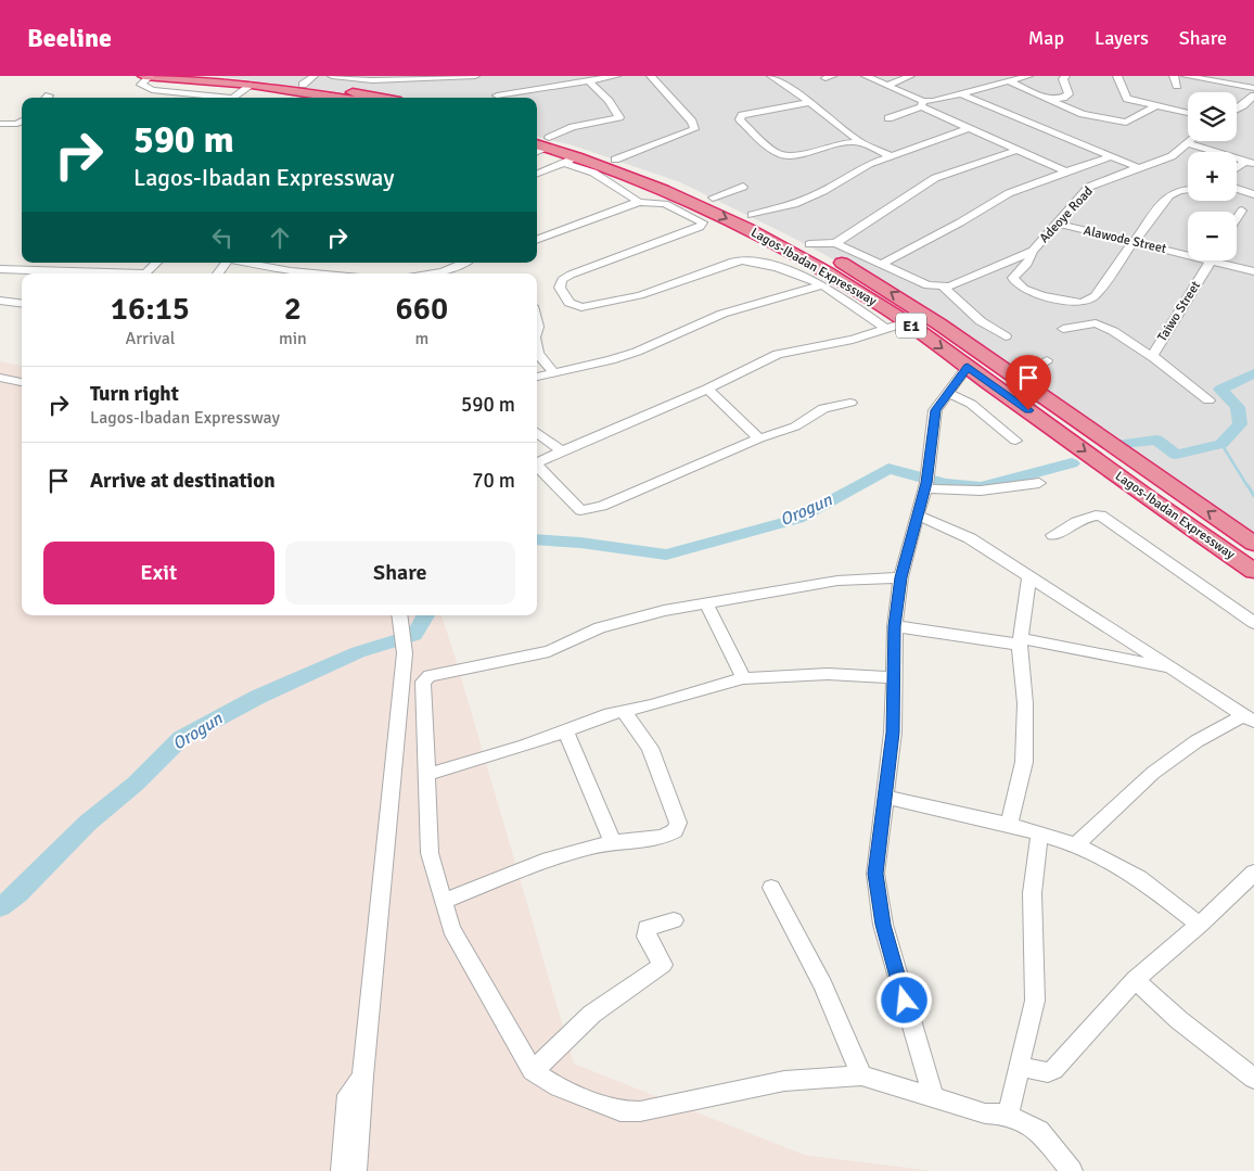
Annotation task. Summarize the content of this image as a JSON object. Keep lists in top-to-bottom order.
{
  "streets": {
    "highway": ["Lagos-Ibadan Expressway", "E1"],
    "street": ["Adeoye Road", "Alawode Street", "Taiwo Street"]
  },
  "crossings": [
    ["Adeoye Road", "Alawode Street"],
    ["Adeoye Road", "Lagos-Ibadan Expressway"]
  ],
  "water": ["Orogun"],
  "page": {
    "header": "Beeline",
    "nav": ["Map", "Layers", "Share"],
    "map_buttons": ["+", "−"],
    "turn": ["590 m", "Lagos-Ibadan Expressway"],
    "eta": [
      "16:15",
      "Arrival",
      "2",
      "min",
      "660",
      "m"
    ],
    "list": [
      {
        "name": "Turn right",
        "note": "Lagos-Ibadan Expressway",
        "value": "590 m"
      },
      {
        "name": "Arrive at destination",
        "value": "70 m"
      }
    ],
    "buttons": ["Exit", "Share"]
  }
}
